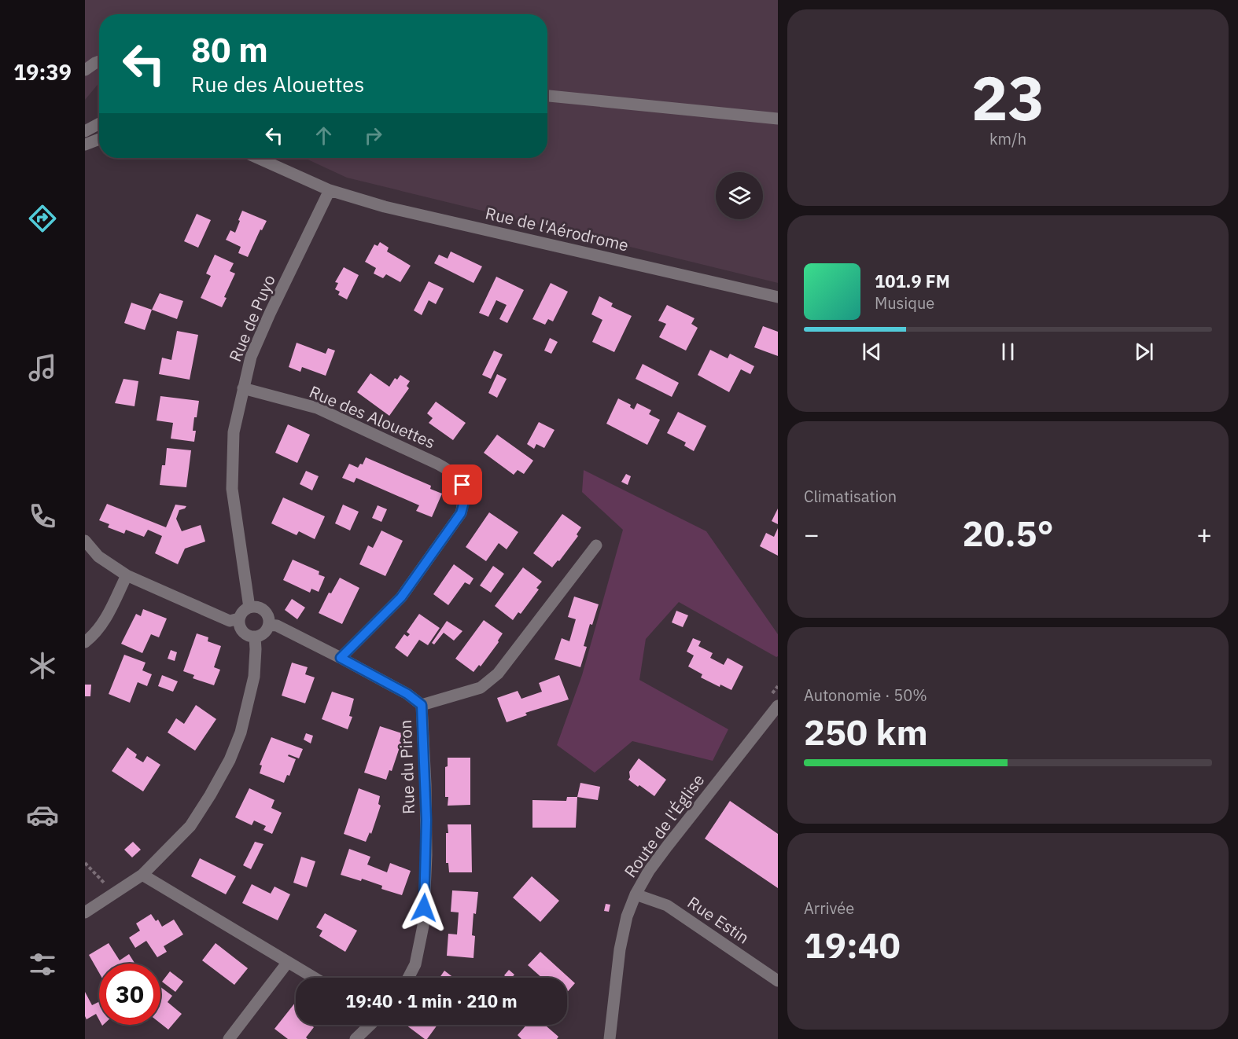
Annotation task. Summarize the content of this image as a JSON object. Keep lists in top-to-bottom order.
{
  "streets": {
    "street": [
      "Rue de l'Aérodrome",
      "Rue de Puyo",
      "Rue des Alouettes",
      "Rue du Piron",
      "Route de l'Église",
      "Rue Estin"
    ]
  },
  "crossings": [
    ["Rue de l'Aérodrome", "Rue de Puyo"],
    ["Rue de Puyo", "Rue des Alouettes"],
    ["Route de l'Église", "Rue Estin"]
  ],
  "page": {
    "tabs": "19:39",
    "tile": [
      ["23", "km/h"],
      "Climatisation",
      ["Autonomie · 50%", "250 km"],
      ["Arrivée", "19:40"]
    ],
    "turn": ["80 m", "Rue des Alouettes"],
    "song": ["101.9 FM", "Musique"],
    "heat": ["−", "20.5°", "+"],
    "limit": "30",
    "trip": "19:40 · 1 min · 210 m"
  }
}
